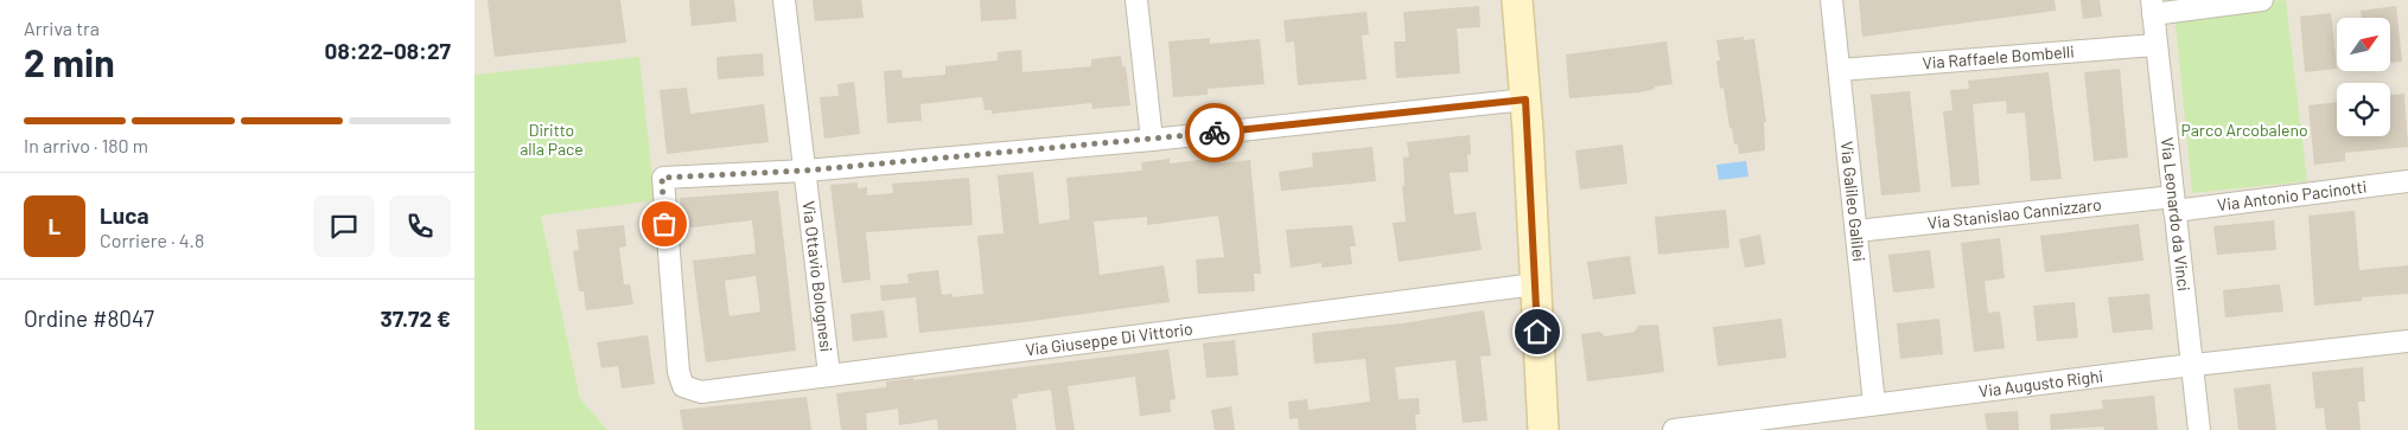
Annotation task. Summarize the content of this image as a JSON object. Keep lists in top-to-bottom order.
{
  "streets": {
    "street": [
      "Via Raffaele Bombelli",
      "Via Antonio Pacinotti",
      "Via Galileo Galilei",
      "Via Stanislao Cannizzaro",
      "Via Leonardo da Vinci",
      "Via Ottavio Bolognesi",
      "Via Giuseppe Di Vittorio",
      "Via Augusto Righi"
    ]
  },
  "crossings": [
    ["Via Raffaele Bombelli", "Via Galileo Galilei"],
    ["Via Raffaele Bombelli", "Via Leonardo da Vinci"],
    ["Via Antonio Pacinotti", "Via Stanislao Cannizzaro"],
    ["Via Antonio Pacinotti", "Via Leonardo da Vinci"],
    ["Via Galileo Galilei", "Via Stanislao Cannizzaro"],
    ["Via Galileo Galilei", "Via Augusto Righi"],
    ["Via Stanislao Cannizzaro", "Via Leonardo da Vinci"],
    ["Via Leonardo da Vinci", "Via Augusto Righi"],
    ["Via Ottavio Bolognesi", "Via Giuseppe Di Vittorio"]
  ],
  "parks": ["Diritto alla Pace", "Parco Arcobaleno"],
  "north": "top right",
  "page": {
    "heading": ["2 min", "Arriva tra", "08:22–08:27"],
    "panel": [
      "Luca",
      "Corriere · 4.8",
      "Ordine #8047",
      "37.72 €"
    ],
    "bar": "In arrivo · 180 m",
    "round": "L"
  }
}
